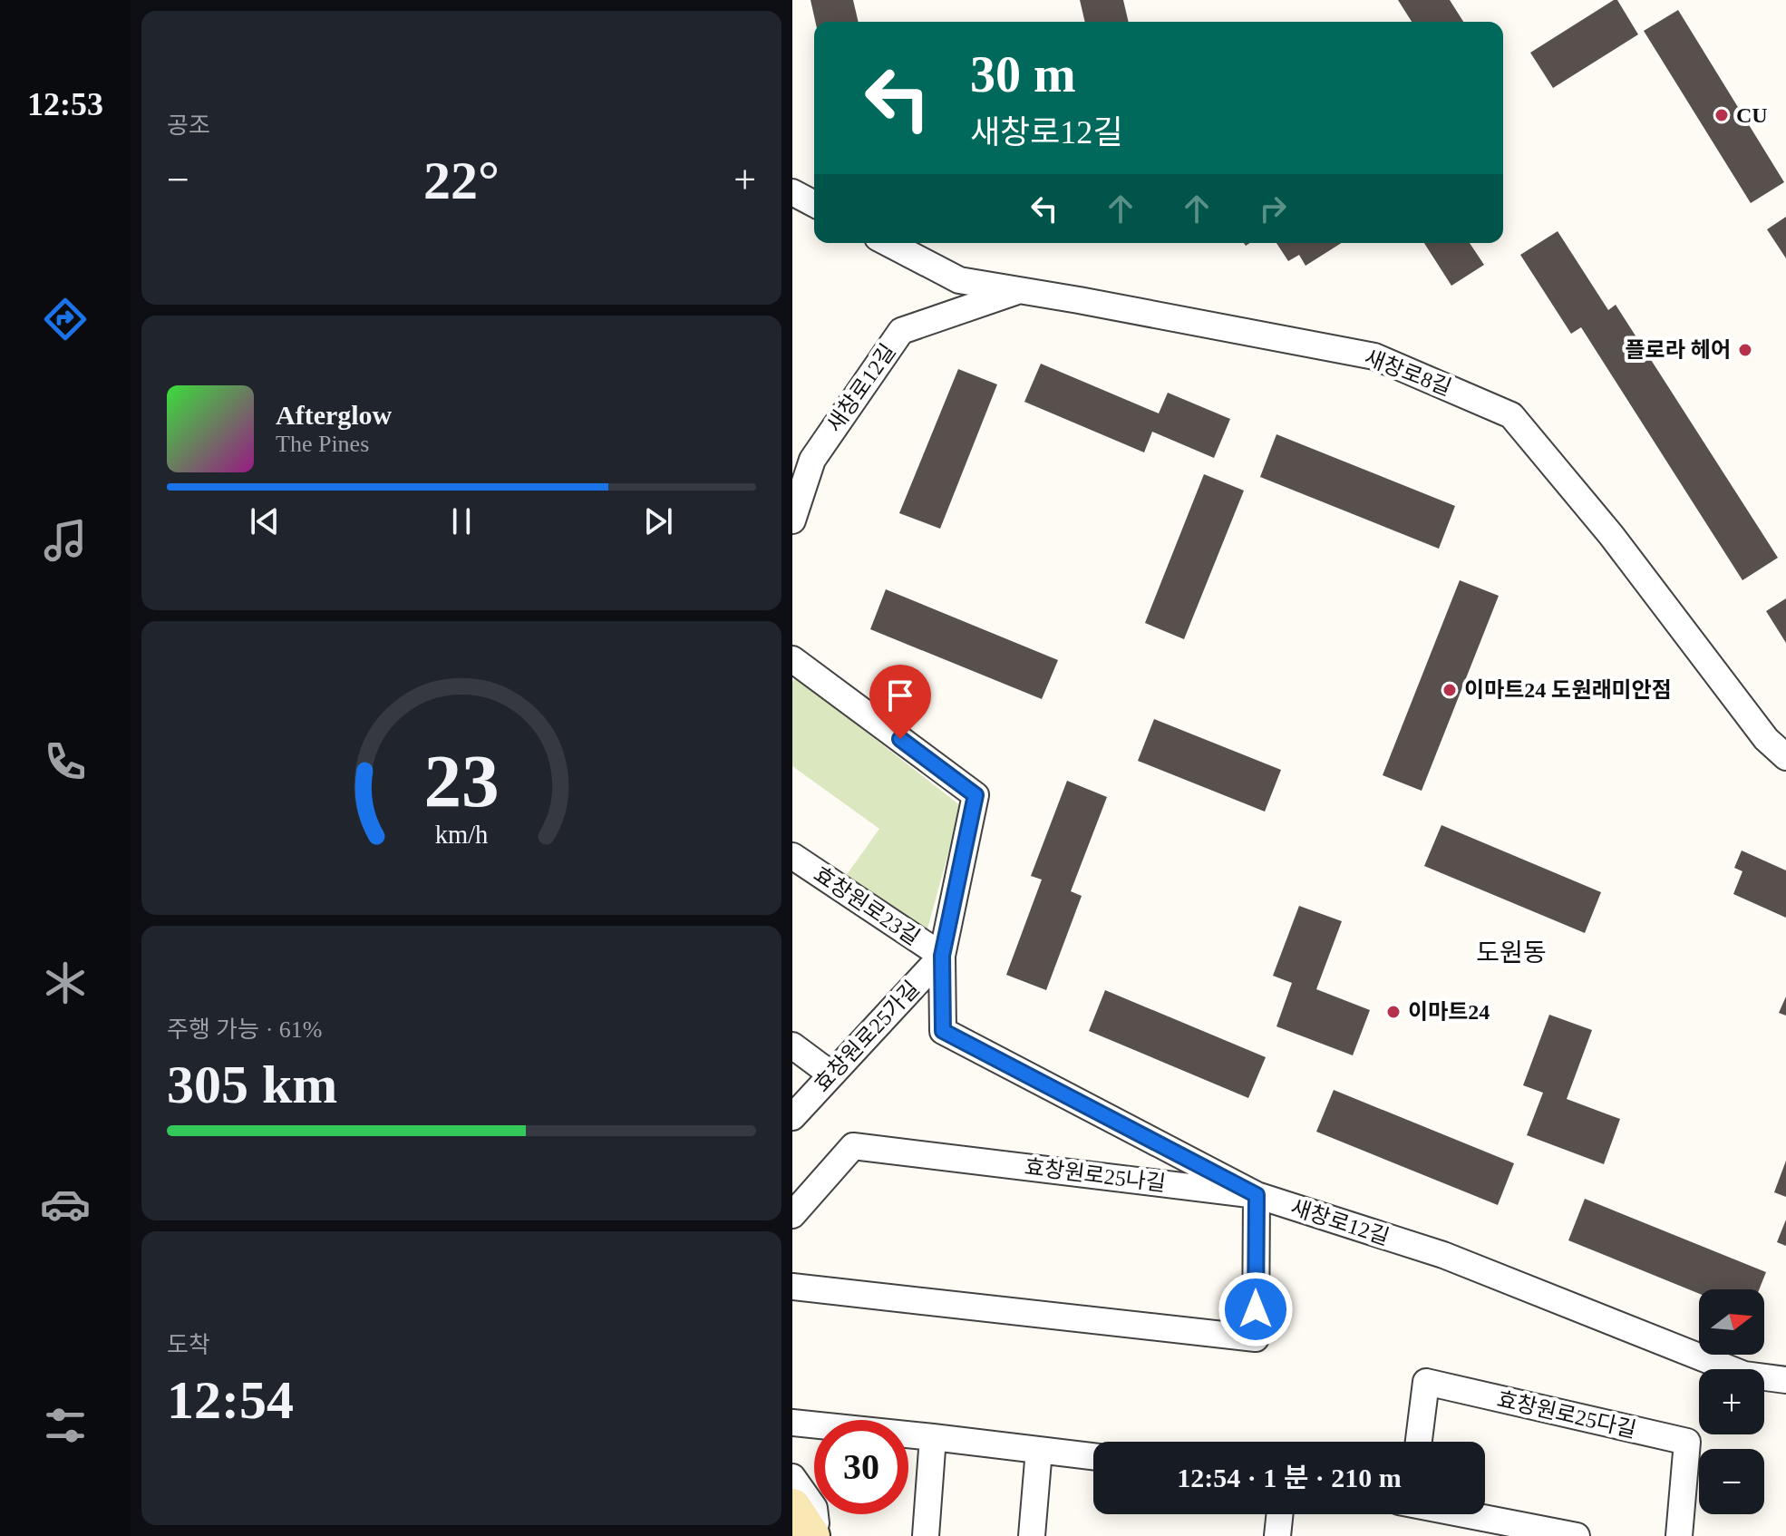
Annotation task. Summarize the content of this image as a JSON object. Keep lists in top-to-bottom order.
{
  "streets": {
    "street": [
      "새창로8길",
      "새창로12길",
      "효창원로23길",
      "효창원로25가길",
      "효창원로25나길",
      "효창원로25다길"
    ]
  },
  "crossings": [
    ["새창로8길", "새창로12길"],
    ["새창로12길", "효창원로23길"],
    ["새창로12길", "효창원로25가길"],
    ["새창로12길", "효창원로25나길"],
    ["효창원로23길", "효창원로25가길"]
  ],
  "districts": ["도원동"],
  "places": [
    "CU",
    "플로라 헤어",
    "이마트24 도원래미안점",
    "이마트24"
  ],
  "north": "right",
  "page": {
    "tabs": "12:53",
    "tile": [
      "공조",
      ["주행 가능 · 61%", "305 km"],
      ["도착", "12:54"]
    ],
    "turn": ["30 m", "새창로12길"],
    "heat": ["−", "22°", "+"],
    "song": ["Afterglow", "The Pines"],
    "map_buttons": ["+", "−"],
    "limit": "30",
    "trip": "12:54 · 1 분 · 210 m",
    "gauge": ["23", "km/h"]
  }
}
